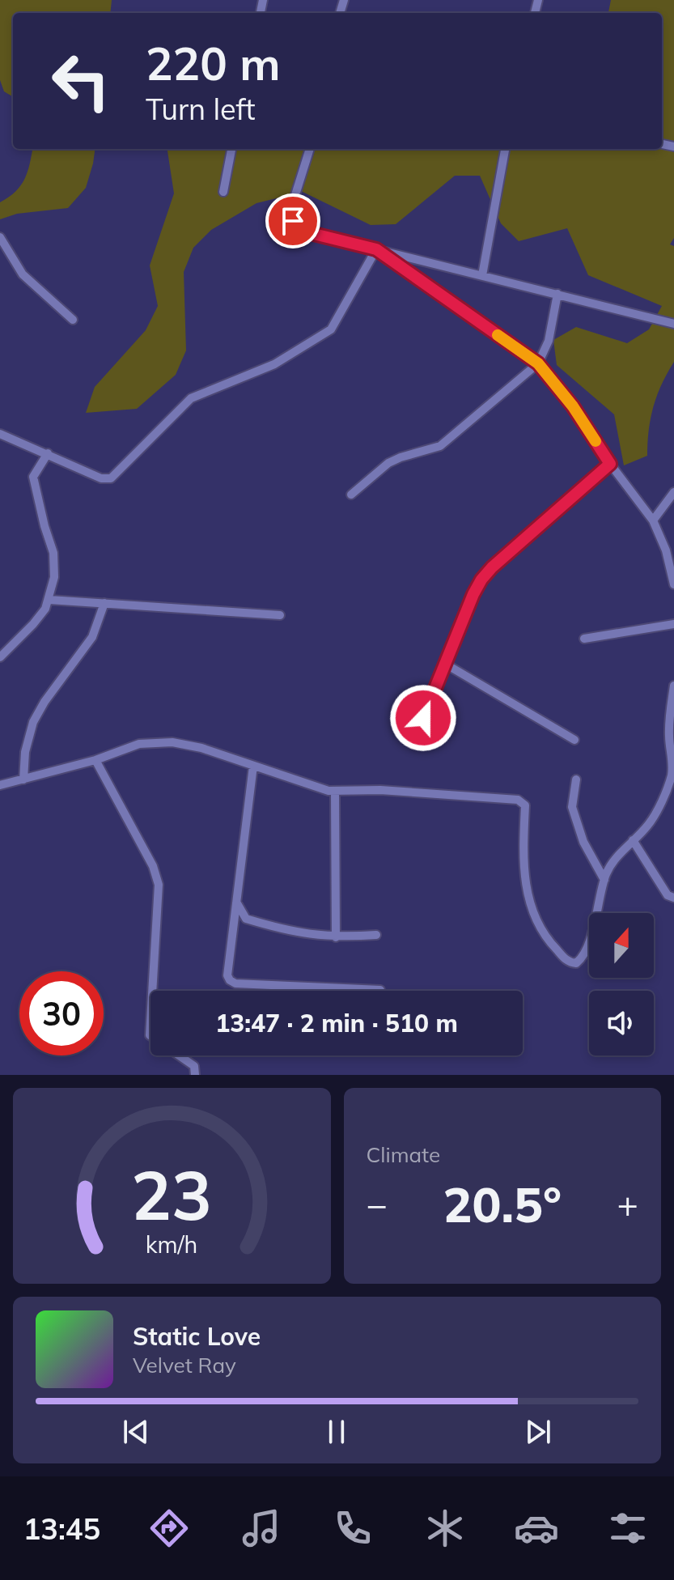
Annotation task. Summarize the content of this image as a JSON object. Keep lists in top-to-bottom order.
{
  "north": "top",
  "page": {
    "turn": ["220 m", "Turn left"],
    "limit": "30",
    "trip": "13:47 · 2 min · 510 m",
    "tile": "Climate",
    "heat": ["−", "20.5°", "+"],
    "song": ["Static Love", "Velvet Ray"],
    "tabs": "13:45",
    "gauge": ["23", "km/h"]
  }
}
